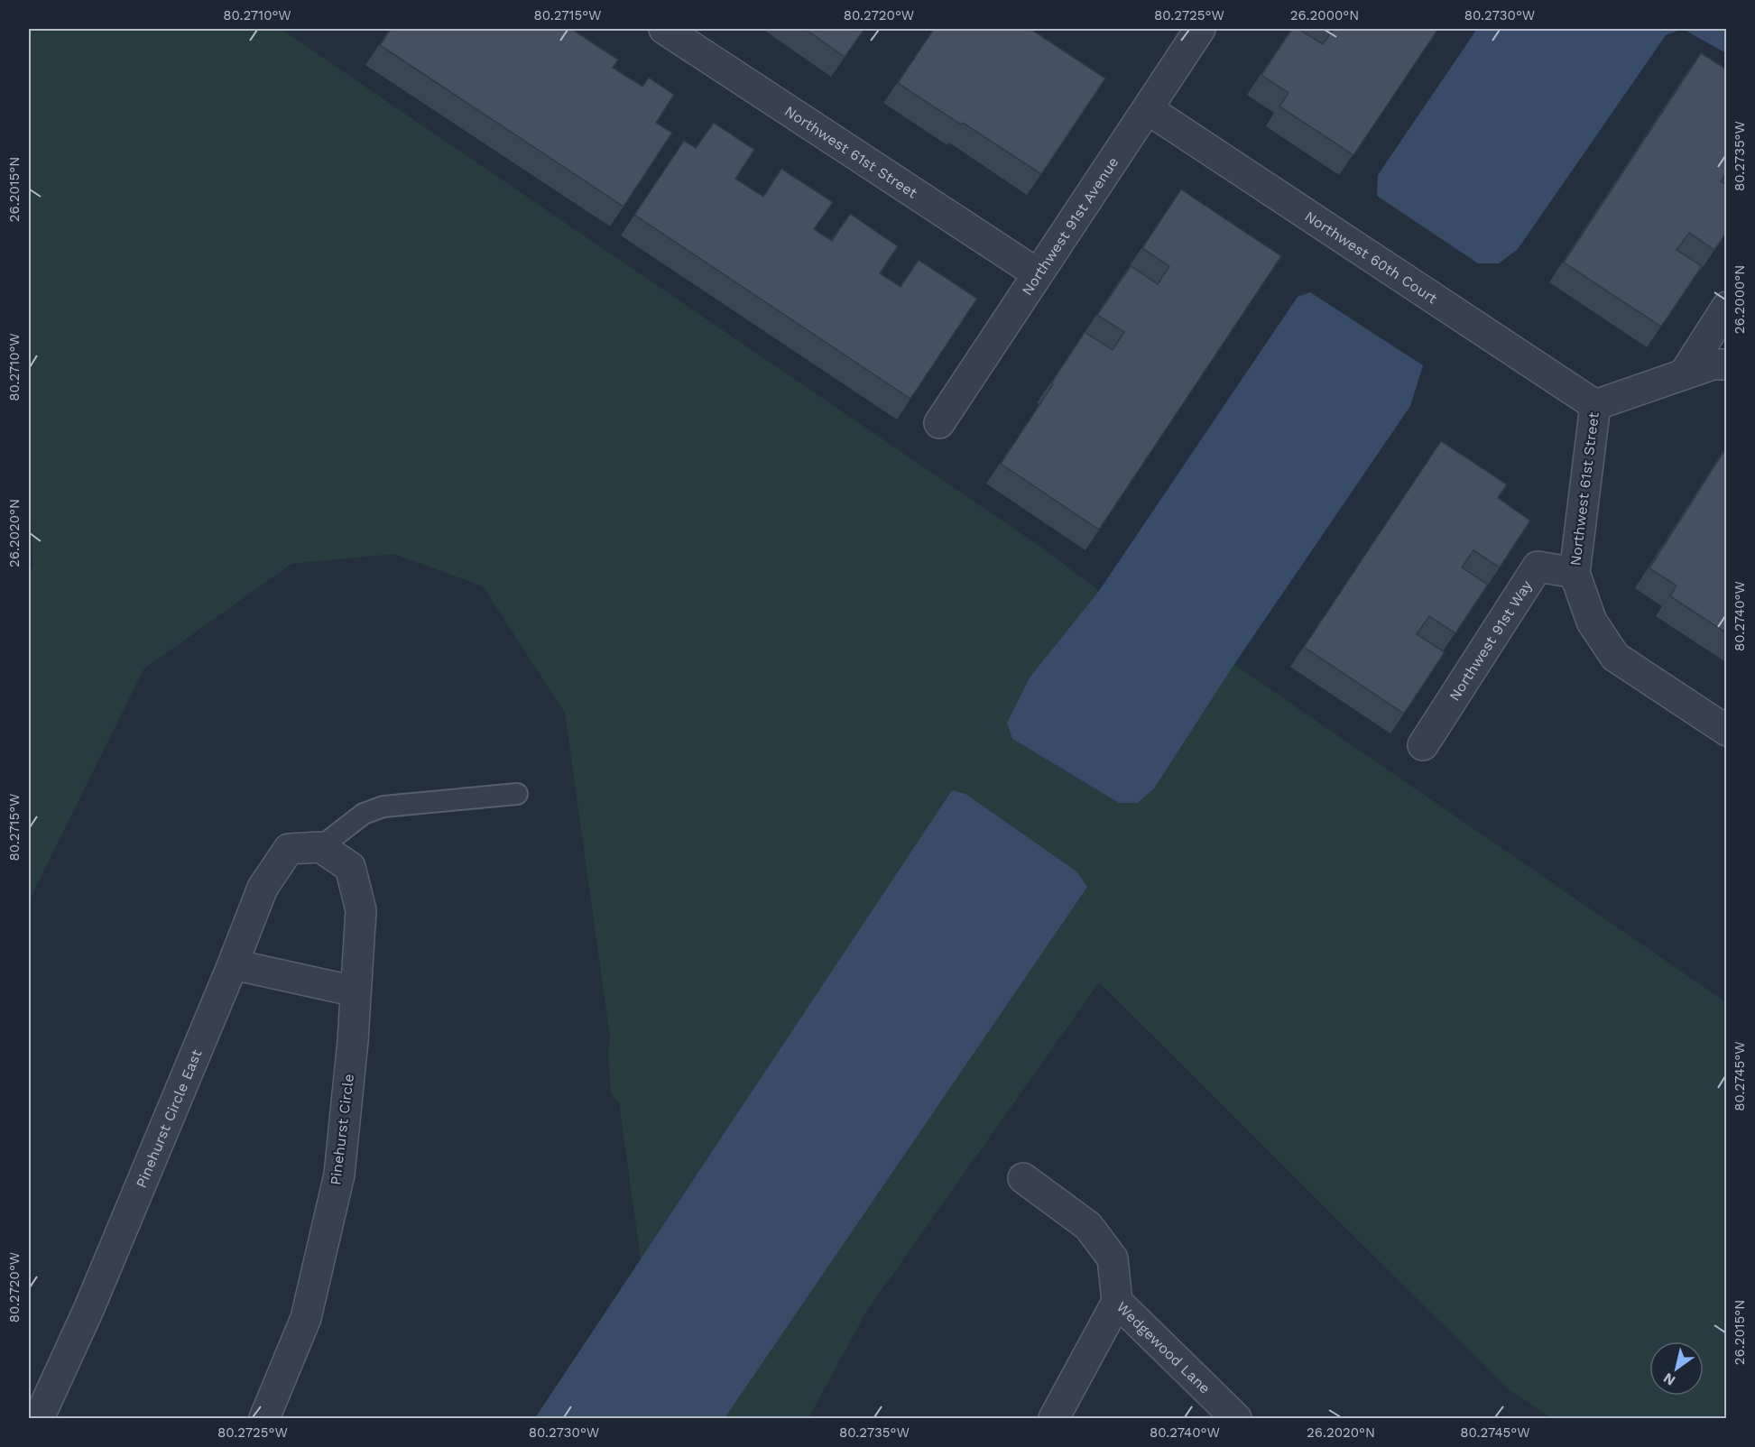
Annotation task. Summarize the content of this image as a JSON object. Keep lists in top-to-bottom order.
{
  "streets": {
    "street": [
      "Northwest 61st Street",
      "Northwest 91st Avenue",
      "Northwest 60th Court",
      "Northwest 91st Way",
      "Pinehurst Circle East",
      "Pinehurst Circle",
      "Wedgewood Lane"
    ]
  },
  "crossings": [
    ["Northwest 61st Street", "Northwest 91st Avenue"],
    ["Northwest 61st Street", "Northwest 60th Court"],
    ["Northwest 61st Street", "Northwest 91st Way"],
    ["Northwest 91st Avenue", "Northwest 60th Court"],
    ["Pinehurst Circle East", "Pinehurst Circle"]
  ],
  "north": "bottom left",
  "coordinates": [
    "80.2710°W",
    "80.2715°W",
    "80.2720°W",
    "80.2725°W",
    "26.2000°N",
    "80.2730°W",
    "80.2735°W",
    "26.2015°N",
    "26.2020°N",
    "80.2740°W",
    "80.2745°W"
  ]
}
